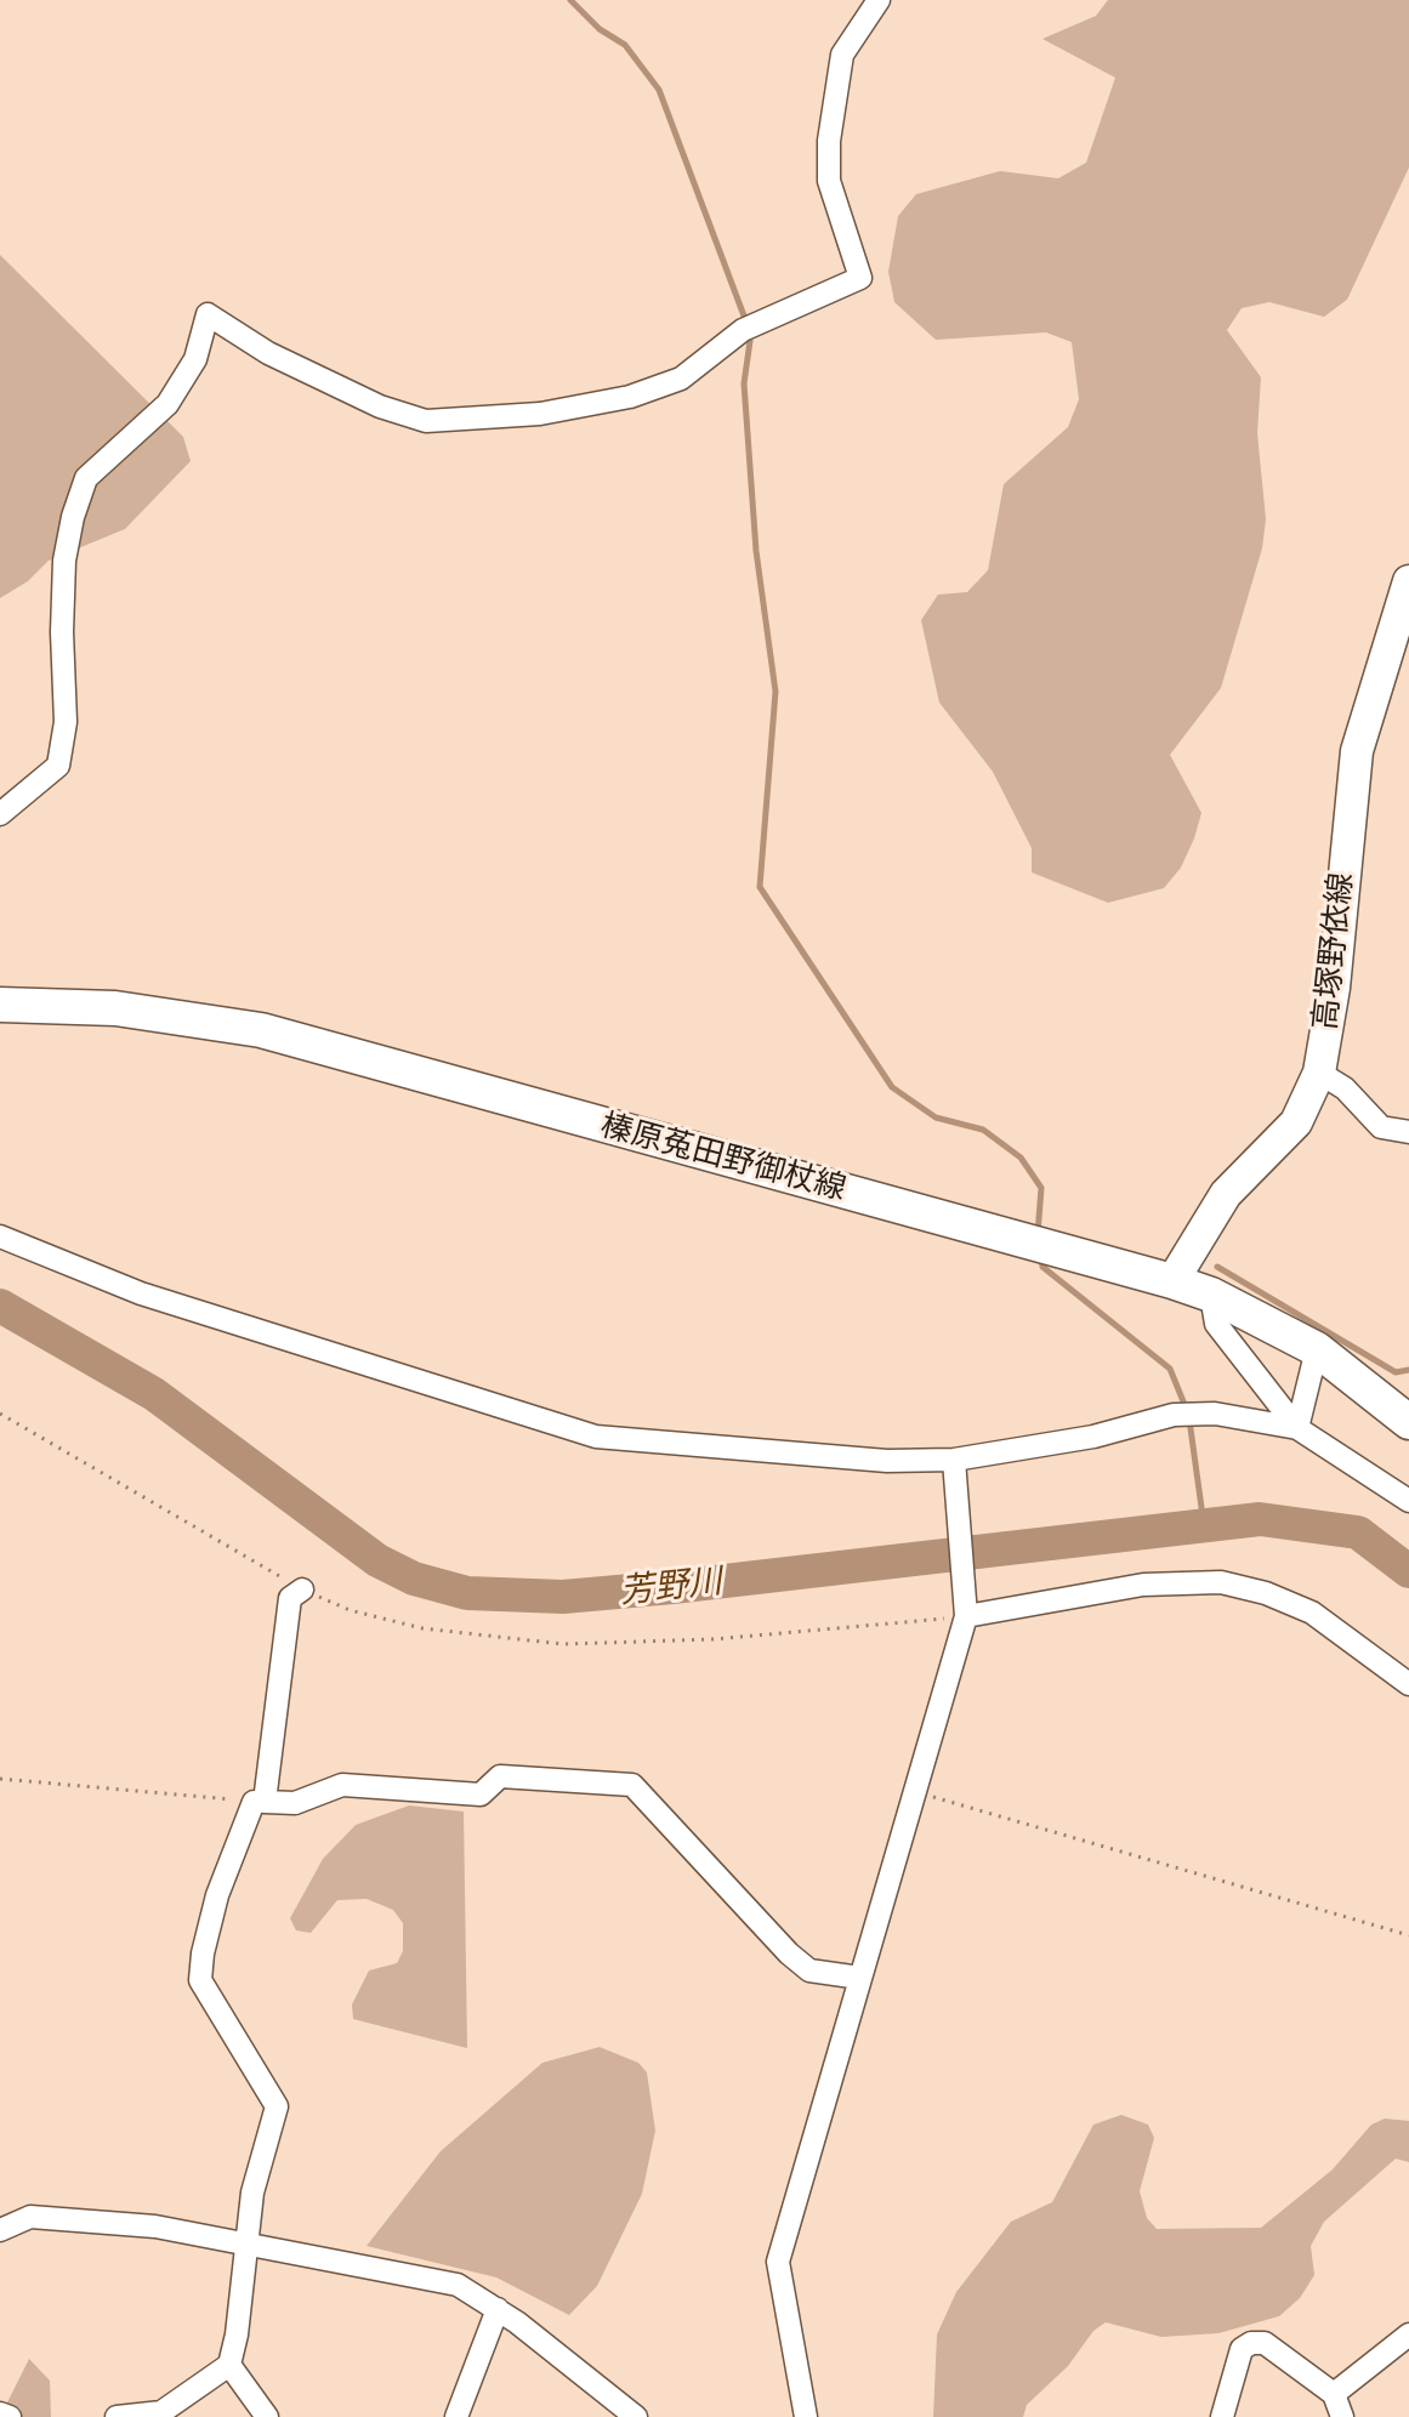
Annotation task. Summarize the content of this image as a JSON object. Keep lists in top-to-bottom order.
{
  "streets": {
    "main road": ["高塚野依線", "榛原菟田野御杖線"]
  },
  "crossings": [
    ["高塚野依線", "榛原菟田野御杖線"]
  ],
  "water": ["芳野川"]
}
